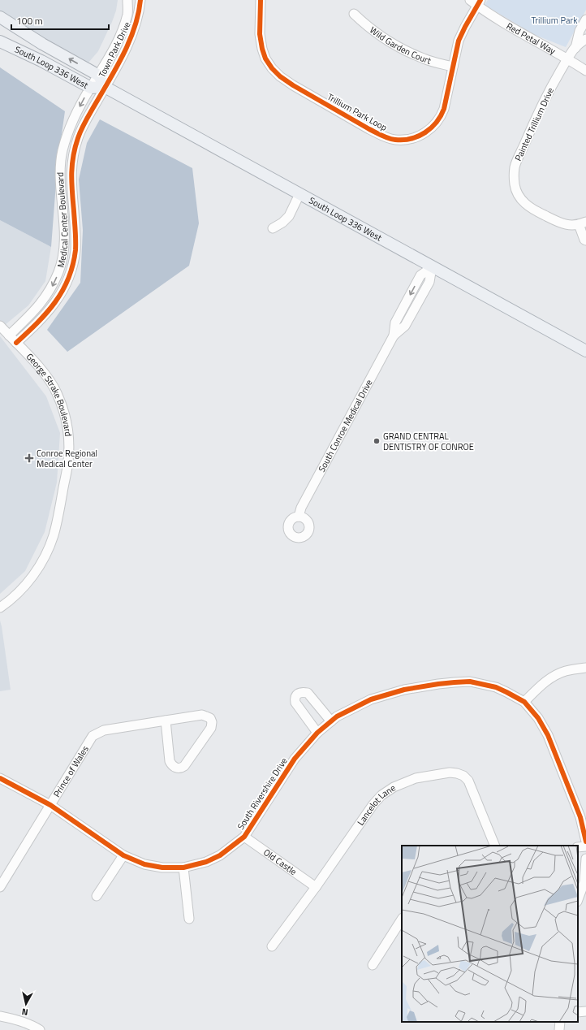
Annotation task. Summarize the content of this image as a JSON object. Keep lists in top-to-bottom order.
{
  "streets": {
    "main road": ["South Loop 336 West"],
    "street": [
      "Red Petal Way",
      "Wild Garden Court",
      "Town Park Drive",
      "Trillium Park Loop",
      "Painted Trillium Drive",
      "Medical Center Boulevard",
      "George Strake Boulevard",
      "South Conroe Medical Drive",
      "Prince of Wales",
      "South Rivershire Drive",
      "Lancelot Lane",
      "Old Castle"
    ]
  },
  "crossings": [
    ["Red Petal Way", "Trillium Park Loop"],
    ["Red Petal Way", "Painted Trillium Drive"],
    ["Wild Garden Court", "Trillium Park Loop"],
    ["Town Park Drive", "South Loop 336 West"],
    ["Town Park Drive", "Medical Center Boulevard"],
    ["South Loop 336 West", "Medical Center Boulevard"],
    ["South Loop 336 West", "South Conroe Medical Drive"],
    ["Medical Center Boulevard", "George Strake Boulevard"],
    ["Prince of Wales", "South Rivershire Drive"],
    ["South Rivershire Drive", "Old Castle"],
    ["Lancelot Lane", "Old Castle"]
  ],
  "parks": ["Trillium Park"],
  "places": {
    "other": ["GRAND CENTRAL DENTISTRY OF CONROE"],
    "health": ["Conroe Regional Medical Center"]
  },
  "scale_bar": "100 m",
  "north": "bottom"
}
